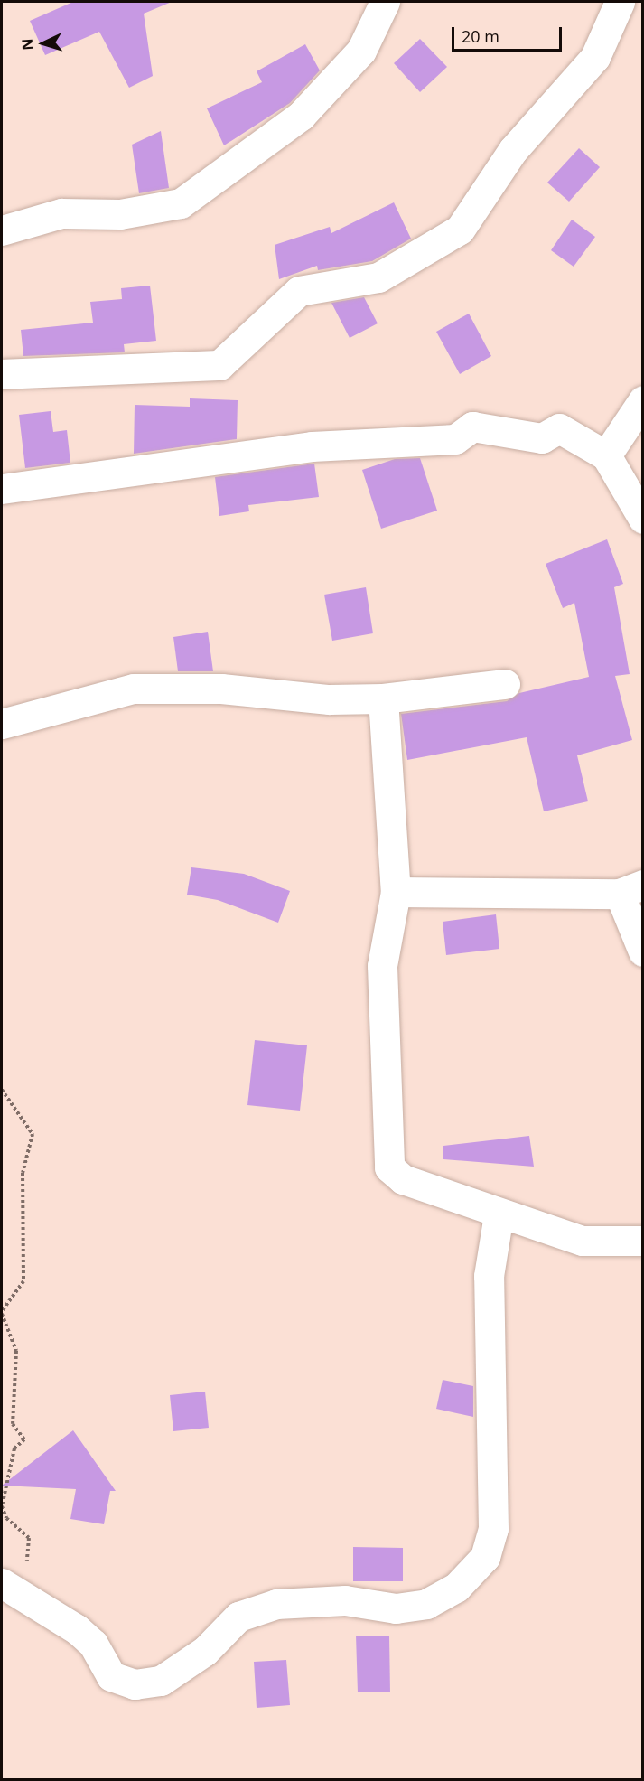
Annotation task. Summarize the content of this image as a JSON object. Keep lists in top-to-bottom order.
{
  "scale_bar": "20 m",
  "north": "left"
}
